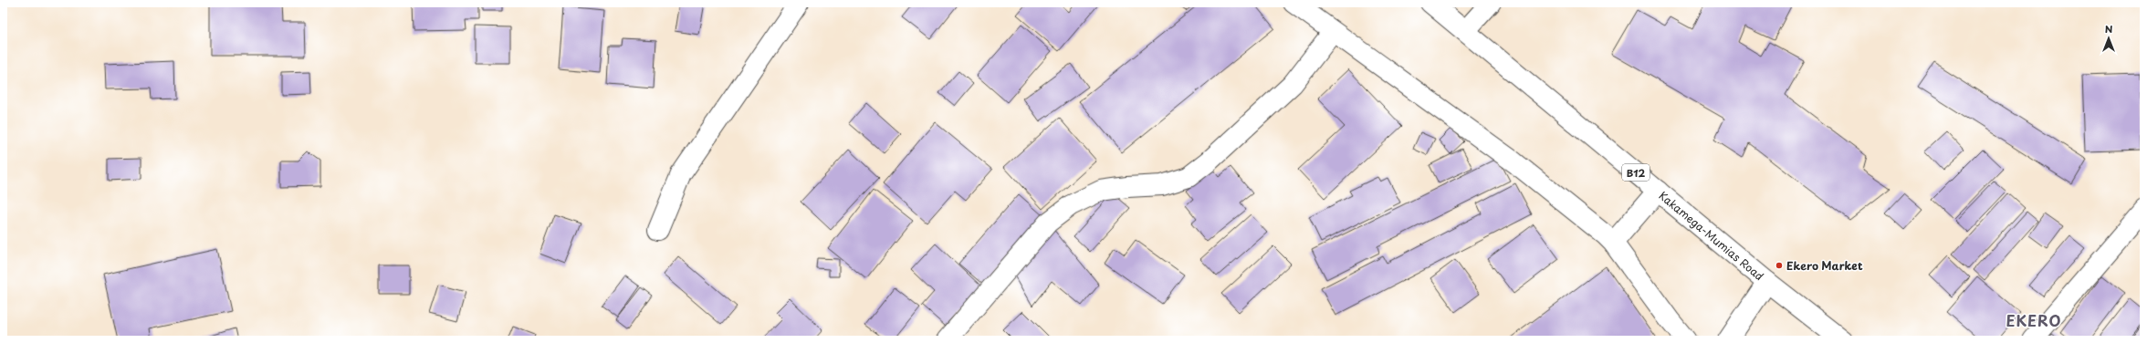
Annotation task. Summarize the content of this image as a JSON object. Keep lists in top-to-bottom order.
{
  "streets": {
    "main road": ["B12", "Kakamega-Mumias Road"]
  },
  "districts": ["EKERO"],
  "places": ["Ekero Market"],
  "north": "top"
}
